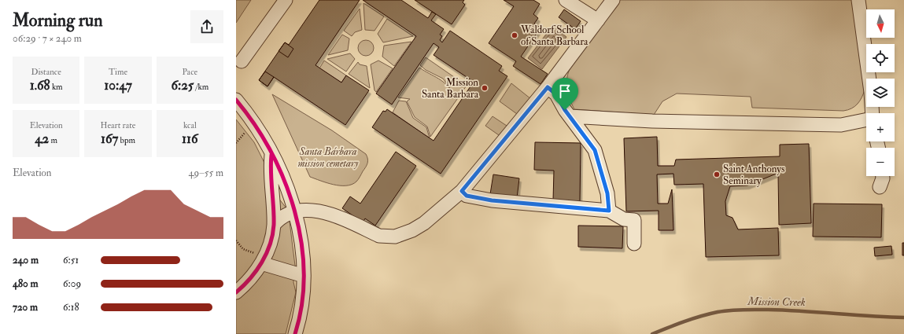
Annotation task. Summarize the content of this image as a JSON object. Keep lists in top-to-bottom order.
{
  "water": ["Mission Creek"],
  "parks": ["Santa Bárbara mission cemetary"],
  "places": ["Waldorf School of Santa Barbara", "Mission Santa Barbara", "Saint Anthonys Seminary"],
  "north": "bottom",
  "page": {
    "heading": ["Morning run", "06:29 · 7 × 240 m"],
    "map_buttons": ["+", "−"],
    "stats": [
      ["Distance", "1.68 km"],
      ["Time", "10:47"],
      ["Pace", "6:25 /km"],
      ["Elevation", "42 m"],
      ["Heart rate", "167 bpm"],
      ["kcal", "116"]
    ],
    "chart": ["Elevation", "49–55 m"],
    "list": [
      {
        "name": "240 m",
        "note": "6:51"
      },
      {
        "name": "480 m",
        "note": "6:09"
      },
      {
        "name": "720 m",
        "note": "6:18"
      }
    ]
  }
}
